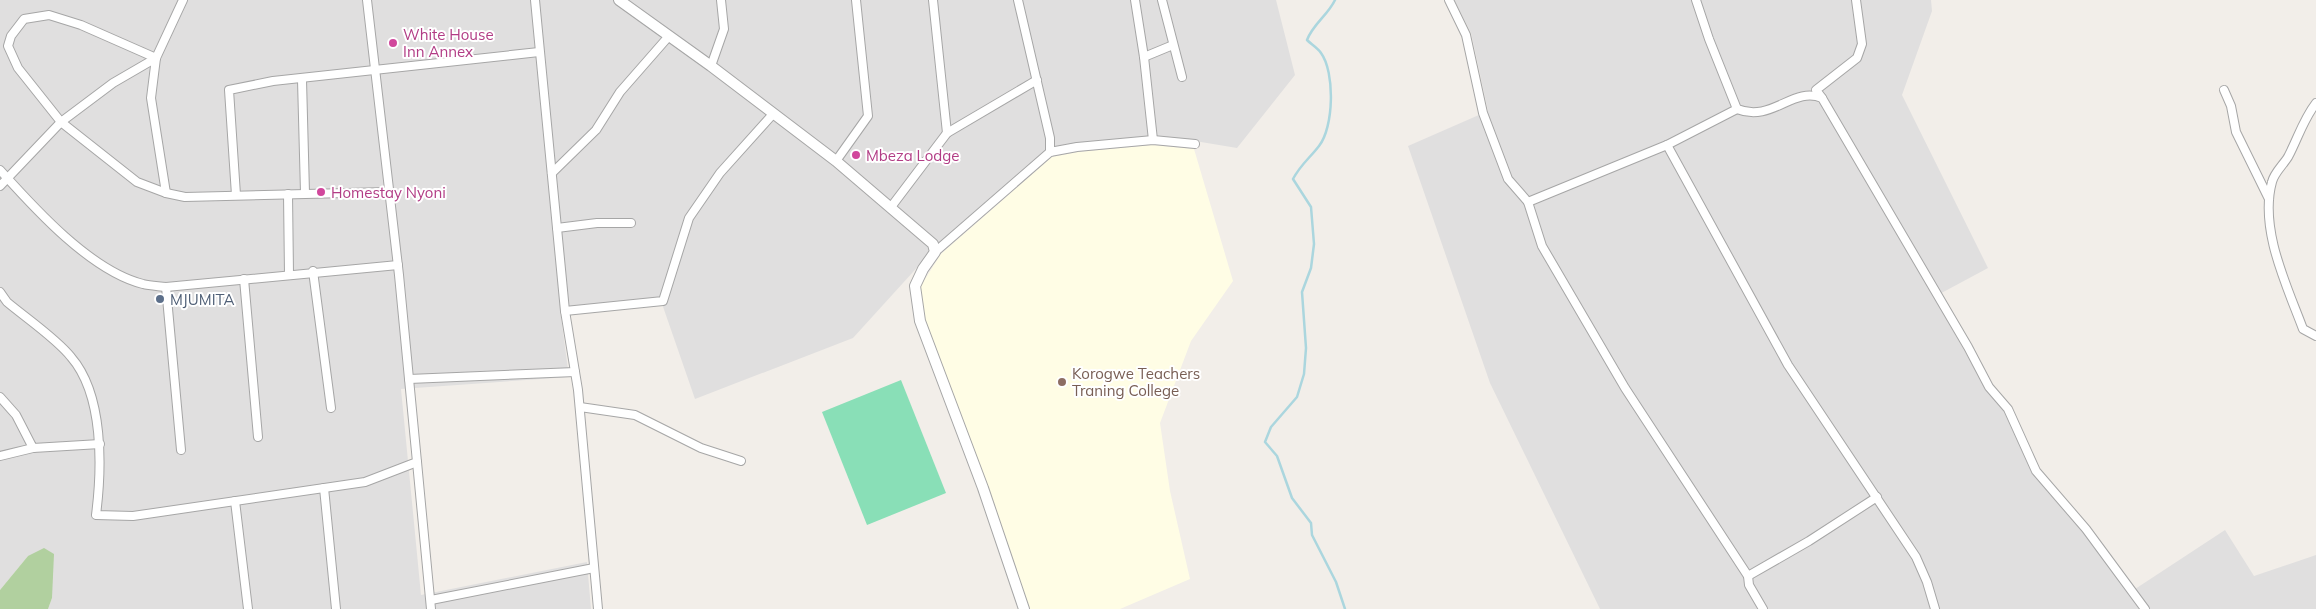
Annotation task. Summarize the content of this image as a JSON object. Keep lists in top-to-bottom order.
{
  "places": [
    "White House Inn Annex",
    "Mbeza Lodge",
    "Homestay Nyoni",
    "MJUMITA",
    "Korogwe Teachers Traning College"
  ]
}
